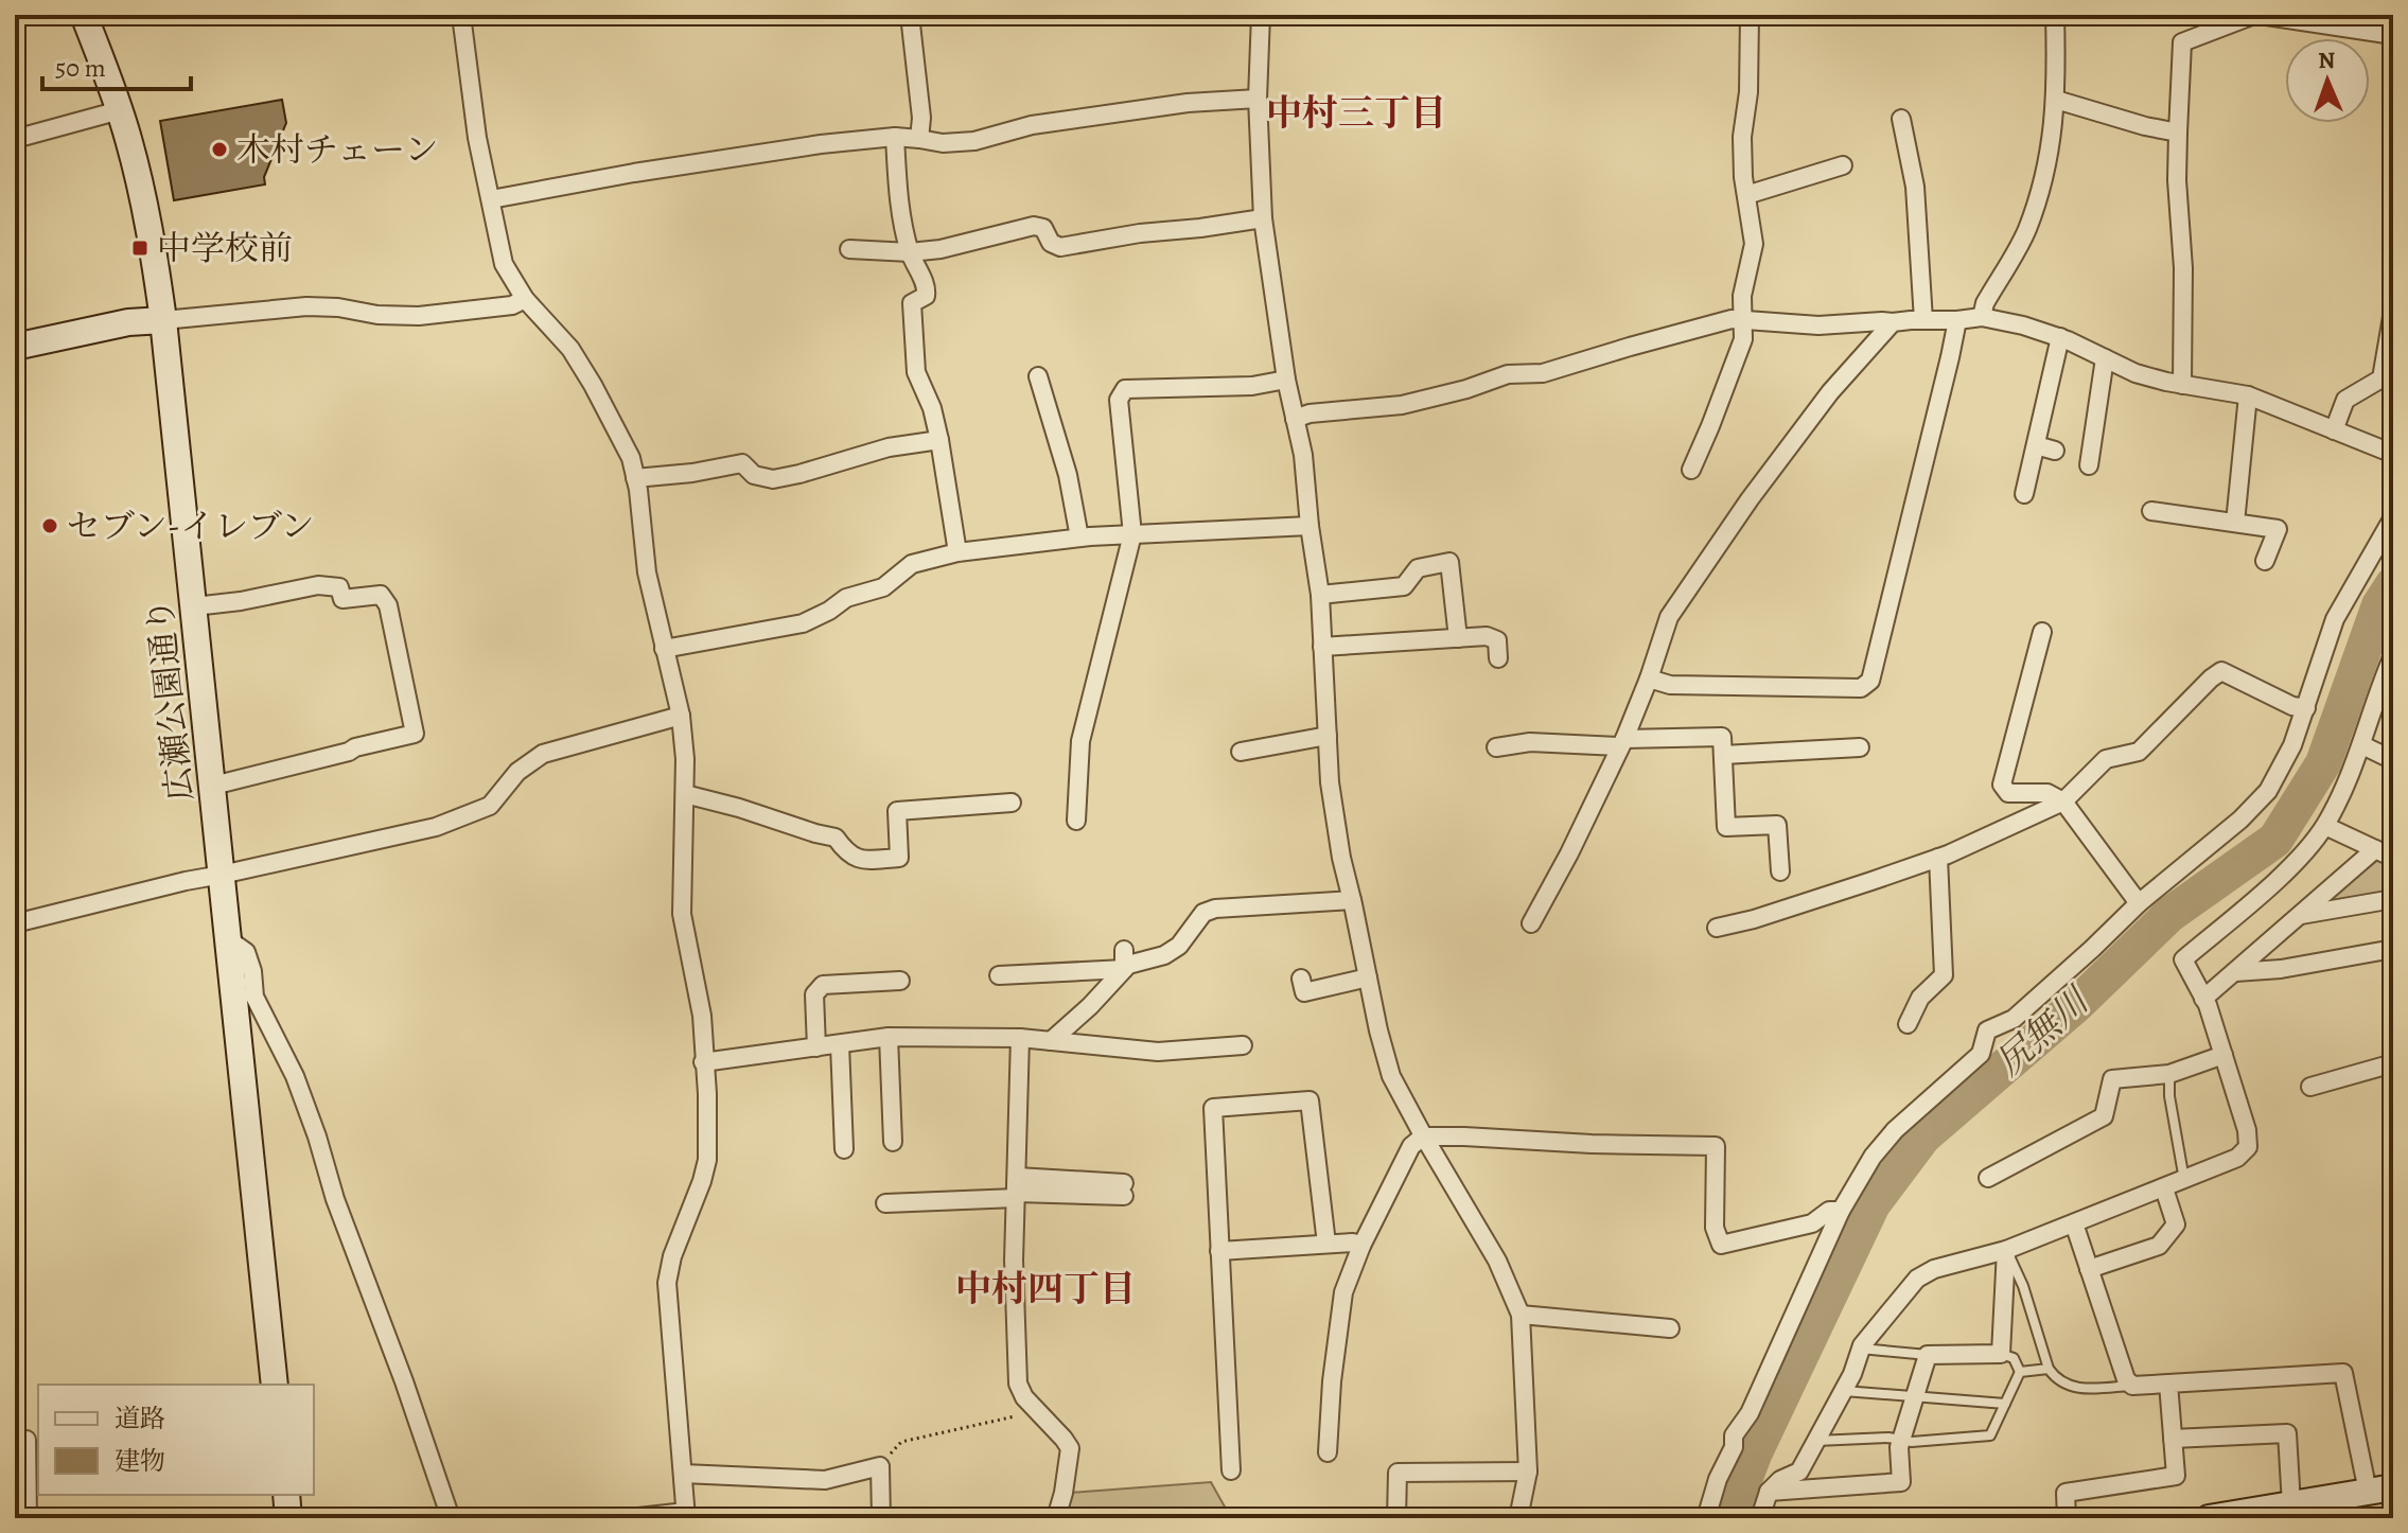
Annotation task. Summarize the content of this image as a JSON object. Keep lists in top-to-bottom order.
{
  "streets": {
    "street": ["広瀬公園通り"]
  },
  "districts": ["中村三丁目", "中村四丁目"],
  "water": ["尻無川"],
  "places": {
    "other": ["木村チェーン", "セブン-イレブン"],
    "transit": ["中学校前"]
  },
  "legend": ["道路", "建物"],
  "scale_bar": "50 m",
  "north": "top"
}
